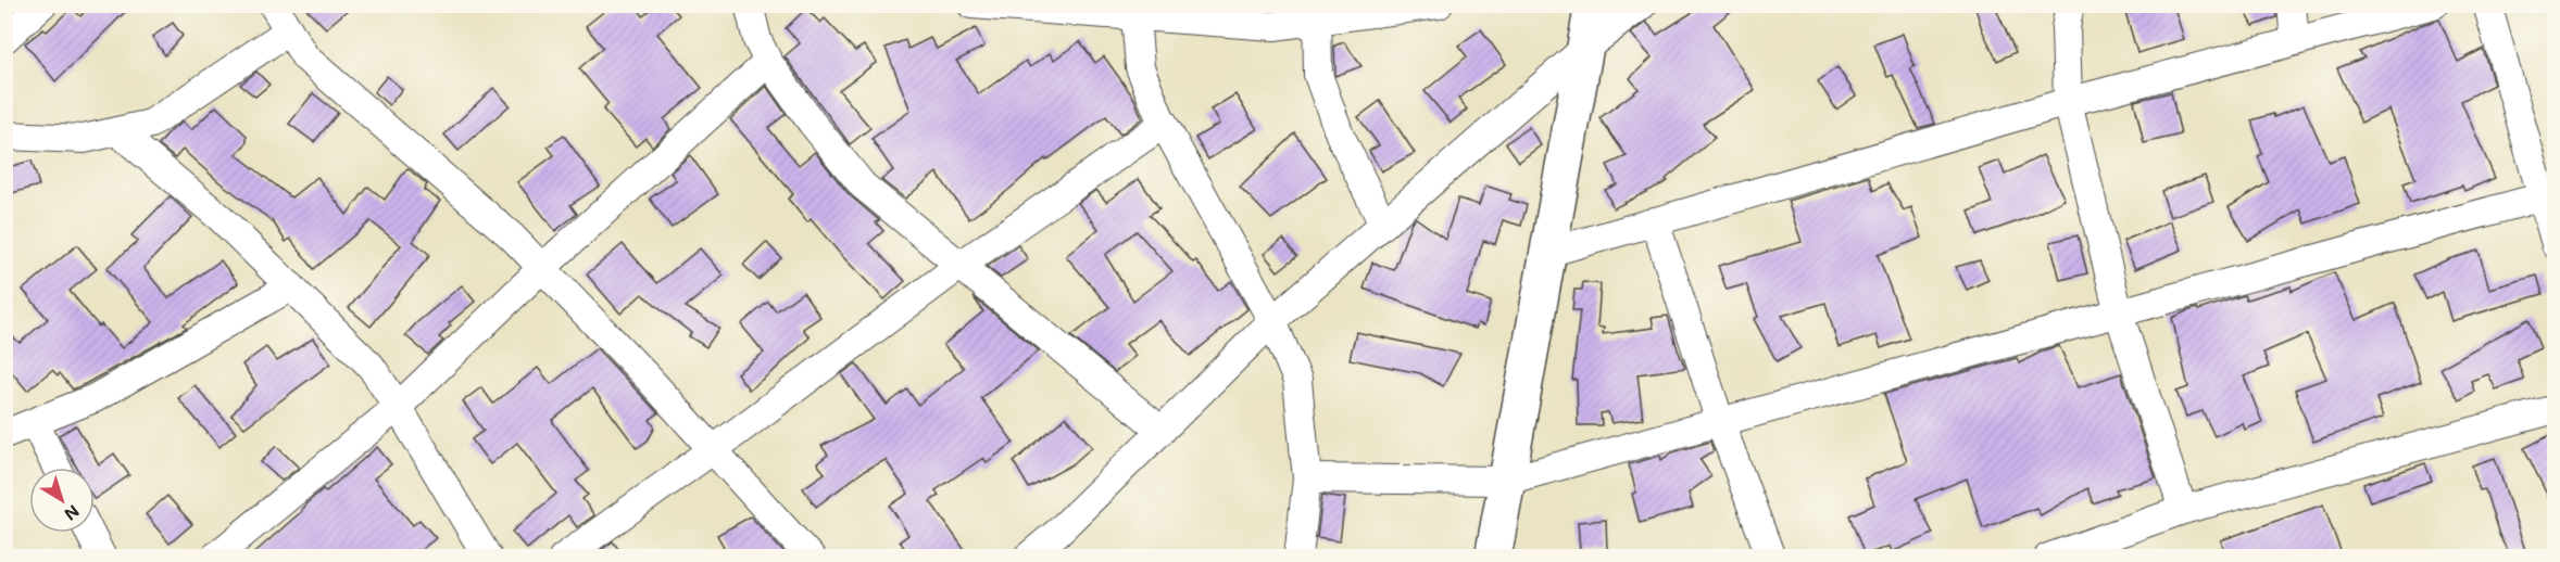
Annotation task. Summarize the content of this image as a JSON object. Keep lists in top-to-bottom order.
{
  "north": "bottom right"
}
